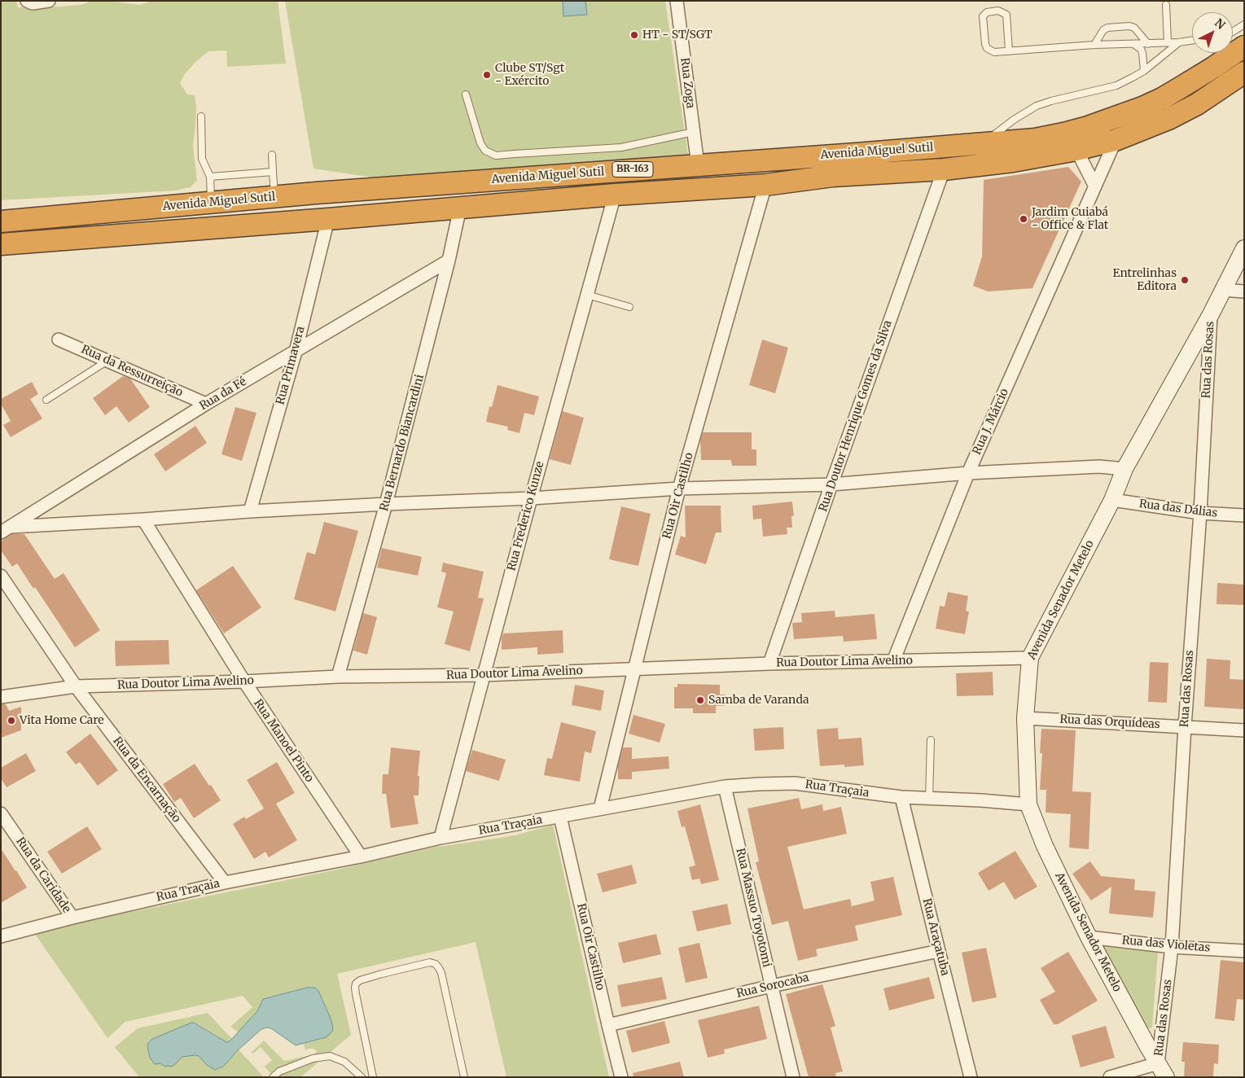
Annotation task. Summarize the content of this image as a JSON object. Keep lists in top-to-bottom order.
{
  "streets": {
    "highway": ["Avenida Miguel Sutil", "BR-163"],
    "street": [
      "Rua Zoga",
      "Rua das Rosas",
      "Rua Primavera",
      "Rua da Ressurreição",
      "Rua da Fé",
      "Rua Doutor Henrique Gomes da Silva",
      "Rua J. Márcio",
      "Rua Bernardo Biancardini",
      "Rua Oir Castilho",
      "Rua das Dálias",
      "Rua Frederico Kunze",
      "Avenida Senador Metelo",
      "Rua Doutor Lima Avelino",
      "Rua das Orquídeas",
      "Rua Manoel Pinto",
      "Rua da Encarnação",
      "Rua Traçaia",
      "Rua da Caridade",
      "Rua Massuo Toyotomi",
      "Rua Araçatuba",
      "Rua das Violetas",
      "Rua Sorocaba"
    ]
  },
  "crossings": [
    ["Rua Zoga", "Avenida Miguel Sutil"],
    ["Avenida Miguel Sutil", "Rua Primavera"],
    ["Avenida Miguel Sutil", "Rua Doutor Henrique Gomes da Silva"],
    ["Avenida Miguel Sutil", "Rua J. Márcio"],
    ["Avenida Miguel Sutil", "Rua Bernardo Biancardini"],
    ["Avenida Miguel Sutil", "Rua Oir Castilho"],
    ["Avenida Miguel Sutil", "Rua Frederico Kunze"],
    ["Rua das Rosas", "Rua das Dálias"],
    ["Rua das Rosas", "Avenida Senador Metelo"],
    ["Rua das Rosas", "Rua das Orquídeas"],
    ["Rua das Rosas", "Rua das Violetas"],
    ["Rua Primavera", "Rua da Fé"],
    ["Rua da Ressurreição", "Rua da Fé"],
    ["Rua da Fé", "Rua Bernardo Biancardini"],
    ["Rua Doutor Henrique Gomes da Silva", "Rua Doutor Lima Avelino"],
    ["Rua J. Márcio", "Rua Doutor Lima Avelino"],
    ["Rua Bernardo Biancardini", "Rua Doutor Lima Avelino"],
    ["Rua Oir Castilho", "Rua Doutor Lima Avelino"],
    ["Rua Oir Castilho", "Rua Traçaia"],
    ["Rua Oir Castilho", "Rua Sorocaba"],
    ["Rua das Dálias", "Avenida Senador Metelo"],
    ["Rua Frederico Kunze", "Rua Doutor Lima Avelino"],
    ["Rua Frederico Kunze", "Rua Traçaia"],
    ["Avenida Senador Metelo", "Rua Doutor Lima Avelino"],
    ["Avenida Senador Metelo", "Rua das Orquídeas"],
    ["Avenida Senador Metelo", "Rua Traçaia"],
    ["Avenida Senador Metelo", "Rua das Violetas"],
    ["Rua Doutor Lima Avelino", "Rua Manoel Pinto"],
    ["Rua Doutor Lima Avelino", "Rua da Encarnação"],
    ["Rua Manoel Pinto", "Rua Traçaia"],
    ["Rua da Encarnação", "Rua Traçaia"],
    ["Rua Traçaia", "Rua da Caridade"],
    ["Rua Traçaia", "Rua Massuo Toyotomi"],
    ["Rua Traçaia", "Rua Araçatuba"],
    ["Rua Massuo Toyotomi", "Rua Sorocaba"],
    ["Rua Araçatuba", "Rua Sorocaba"]
  ],
  "places": [
    "HT - ST/SGT",
    "Clube ST/Sgt - Exército",
    "Jardim Cuiabá - Office & Flat",
    "Entrelinhas Editora",
    "Samba de Varanda",
    "Vita Home Care"
  ],
  "north": "top right"
}
